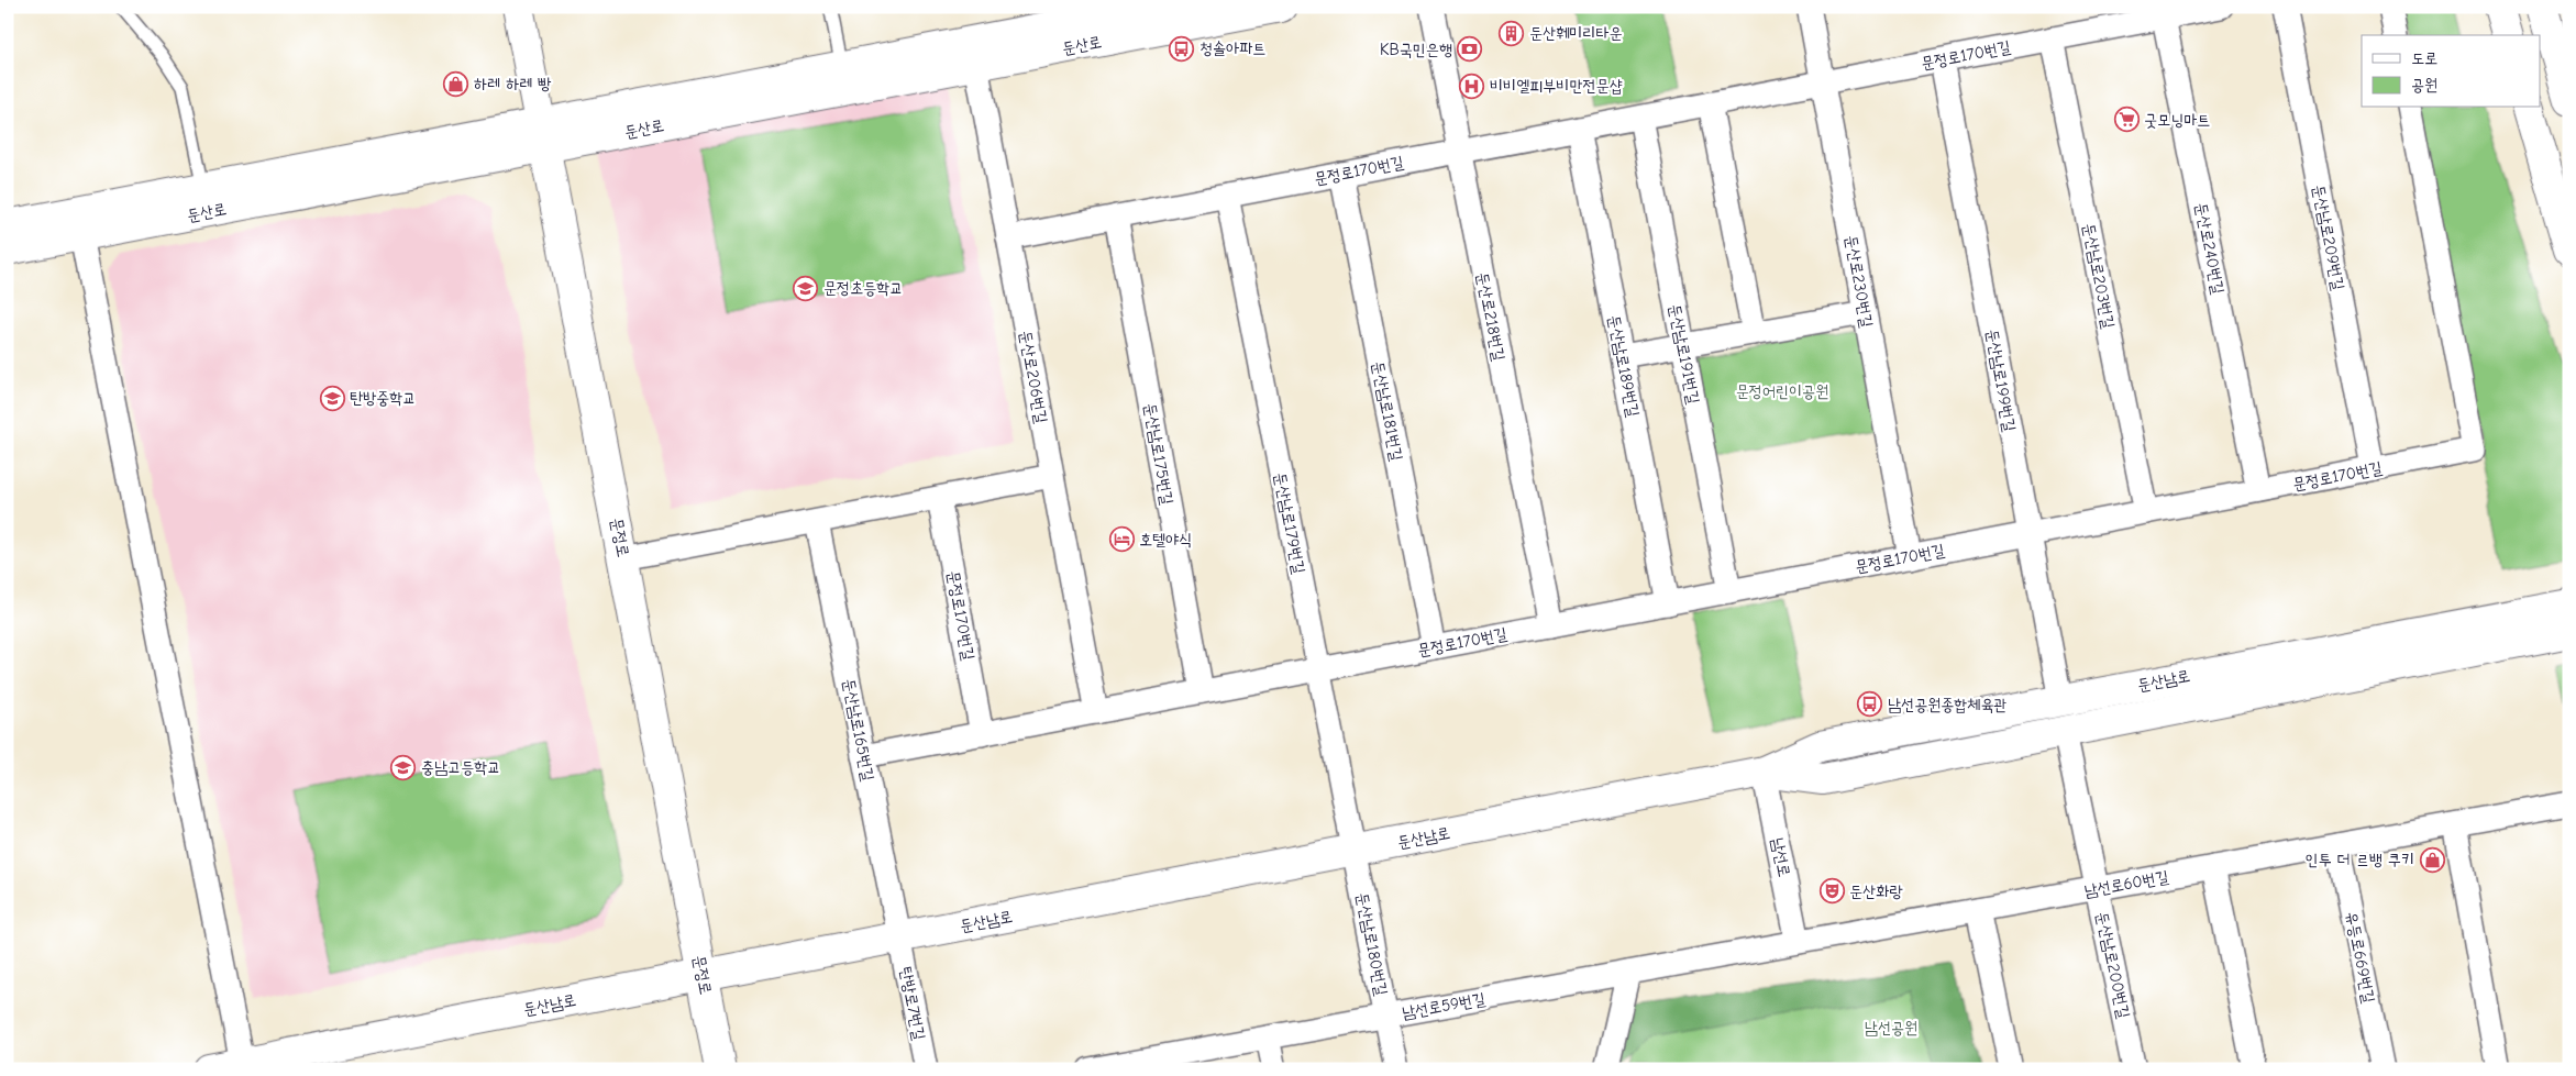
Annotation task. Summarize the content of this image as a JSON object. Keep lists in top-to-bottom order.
{
  "streets": {
    "main road": ["둔산로", "문정로", "둔산남로"],
    "street": [
      "문정로170번길",
      "둔산남로209번길",
      "둔산로240번길",
      "둔산남로203번길",
      "둔산로230번길",
      "둔산로218번길",
      "둔산남로191번길",
      "둔산남로189번길",
      "둔산로206번길",
      "둔산남로199번길",
      "둔산남로181번길",
      "둔산남로175번길",
      "둔산남로179번길",
      "둔산남로165번길",
      "남선로",
      "남선로60번길",
      "둔산남로180번길",
      "유등로669번길",
      "둔산남로200번길",
      "탄방로7번길",
      "남선로59번길"
    ]
  },
  "crossings": [
    ["둔산로", "둔산로206번길"],
    ["둔산로", "문정로"],
    ["문정로170번길", "둔산남로209번길"],
    ["문정로170번길", "둔산로240번길"],
    ["문정로170번길", "둔산남로203번길"],
    ["문정로170번길", "둔산로230번길"],
    ["문정로170번길", "둔산로218번길"],
    ["문정로170번길", "둔산남로191번길"],
    ["문정로170번길", "둔산남로189번길"],
    ["문정로170번길", "둔산로206번길"],
    ["문정로170번길", "둔산남로199번길"],
    ["문정로170번길", "둔산남로181번길"],
    ["문정로170번길", "둔산남로175번길"],
    ["문정로170번길", "둔산남로179번길"],
    ["문정로170번길", "둔산남로165번길"],
    ["둔산남로199번길", "둔산남로"],
    ["둔산남로179번길", "둔산남로"],
    ["둔산남로179번길", "둔산남로180번길"],
    ["문정로", "둔산남로"],
    ["둔산남로", "둔산남로165번길"],
    ["둔산남로", "남선로"],
    ["둔산남로", "둔산남로180번길"],
    ["둔산남로", "둔산남로200번길"],
    ["둔산남로", "탄방로7번길"],
    ["둔산남로165번길", "탄방로7번길"],
    ["남선로", "남선로60번길"],
    ["남선로", "남선로59번길"],
    ["남선로60번길", "유등로669번길"],
    ["남선로60번길", "둔산남로200번길"],
    ["남선로60번길", "남선로59번길"],
    ["둔산남로180번길", "남선로59번길"]
  ],
  "parks": ["문정어린이공원", "남선공원"],
  "places": {
    "building": ["둔산훼미리타운"],
    "bus stop": ["청솔아파트", "남선공원종합체육관"],
    "bank": ["KB국민은행"],
    "shop": ["하레 하레 빵", "인투 더 르뱅 쿠키"],
    "hospital": ["비비엘피부비만전문샵"],
    "supermarket": ["굿모닝마트"],
    "school or university": ["문정초등학교", "탄방중학교", "충남고등학교"],
    "hotel": ["호텔야식"],
    "theatre": ["둔산화랑"]
  },
  "legend": ["도로", "공원"]
}
